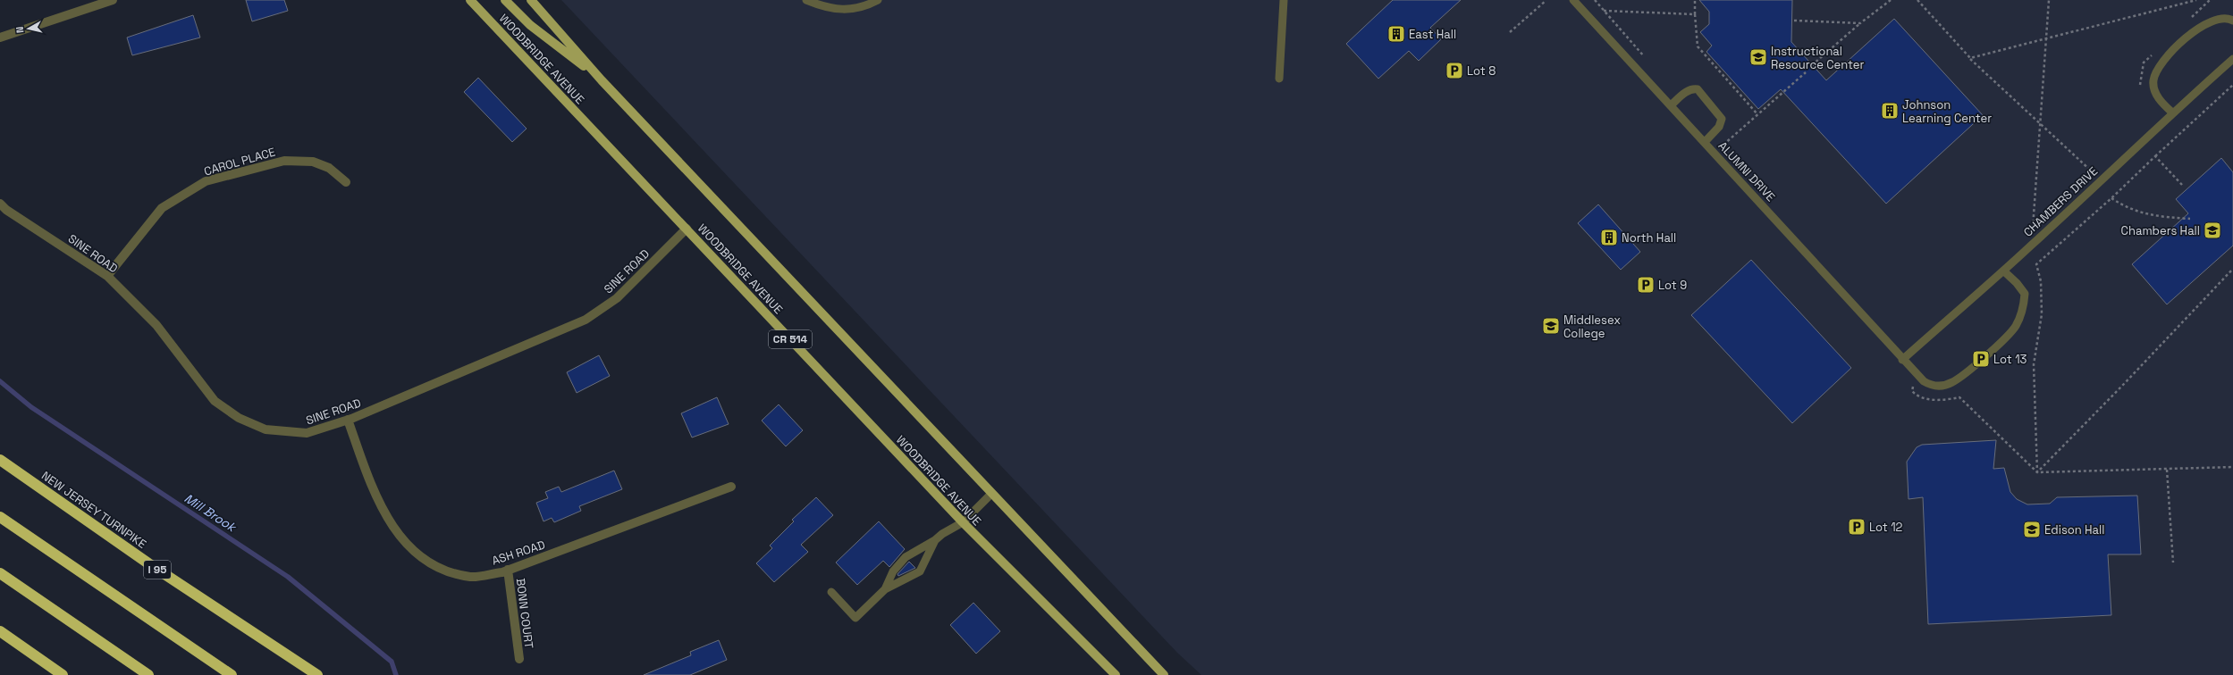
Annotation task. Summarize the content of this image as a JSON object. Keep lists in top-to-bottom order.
{
  "streets": {
    "highway": ["NEW JERSEY TURNPIKE", "I 95"],
    "main road": ["WOODBRIDGE AVENUE", "CR 514"],
    "street": [
      "CAROL PLACE",
      "SINE ROAD",
      "ASH ROAD",
      "BONN COURT"
    ],
    "lane": ["ALUMNI DRIVE", "CHAMBERS DRIVE"]
  },
  "crossings": [
    ["WOODBRIDGE AVENUE", "SINE ROAD"],
    ["CAROL PLACE", "SINE ROAD"],
    ["ALUMNI DRIVE", "CHAMBERS DRIVE"],
    ["SINE ROAD", "ASH ROAD"],
    ["ASH ROAD", "BONN COURT"]
  ],
  "water": ["Mill Brook"],
  "places": {
    "building": ["East Hall", "Johnson Learning Center", "North Hall"],
    "school or university": [
      "Instructional Resource Center",
      "Chambers Hall",
      "Middlesex College",
      "Edison Hall"
    ],
    "parking": [
      "Lot 8",
      "Lot 9",
      "Lot 13",
      "Lot 12"
    ]
  },
  "north": "left"
}
